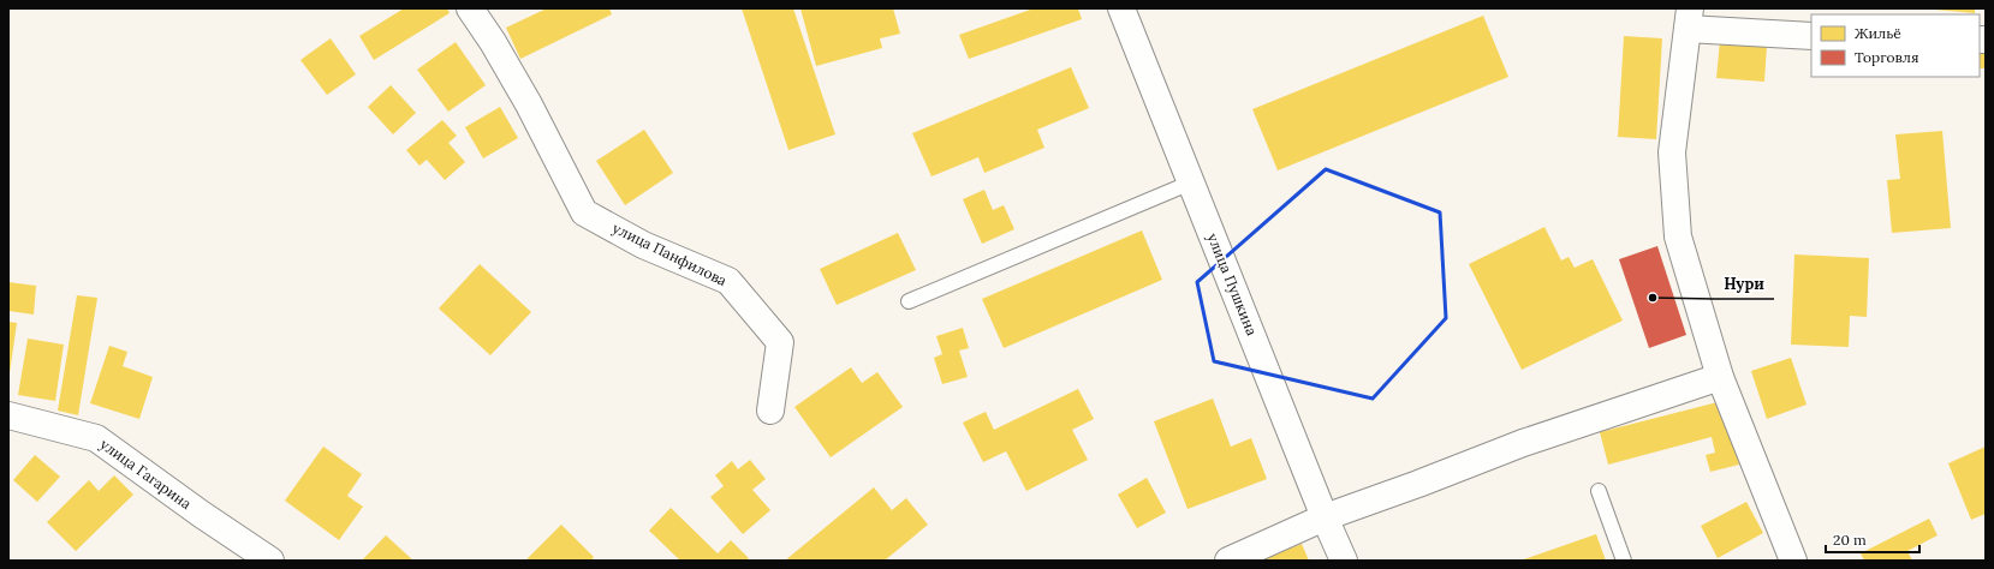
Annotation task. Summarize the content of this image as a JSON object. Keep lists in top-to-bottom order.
{
  "streets": {
    "street": ["улица Панфилова", "улица Пушкина", "улица Гагарина"]
  },
  "places": ["Нури"],
  "legend": ["Жильё", "Торговля"],
  "scale_bar": "20 m"
}
